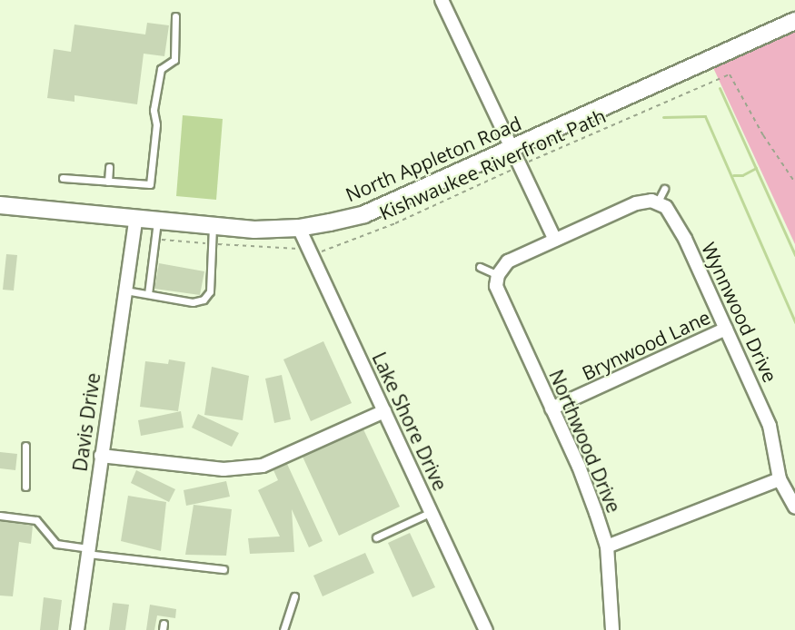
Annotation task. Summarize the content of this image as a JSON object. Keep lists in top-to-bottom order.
{
  "streets": {
    "main road": ["North Appleton Road"],
    "street": [
      "Wynnwood Drive",
      "Brynwood Lane",
      "Lake Shore Drive",
      "Davis Drive",
      "Northwood Drive"
    ],
    "path": ["Kishwaukee Riverfront Path"]
  },
  "crossings": [
    ["North Appleton Road", "Lake Shore Drive"],
    ["North Appleton Road", "Davis Drive"],
    ["Kishwaukee Riverfront Path", "Lake Shore Drive"],
    ["Wynnwood Drive", "Brynwood Lane"],
    ["Brynwood Lane", "Northwood Drive"]
  ]
}
